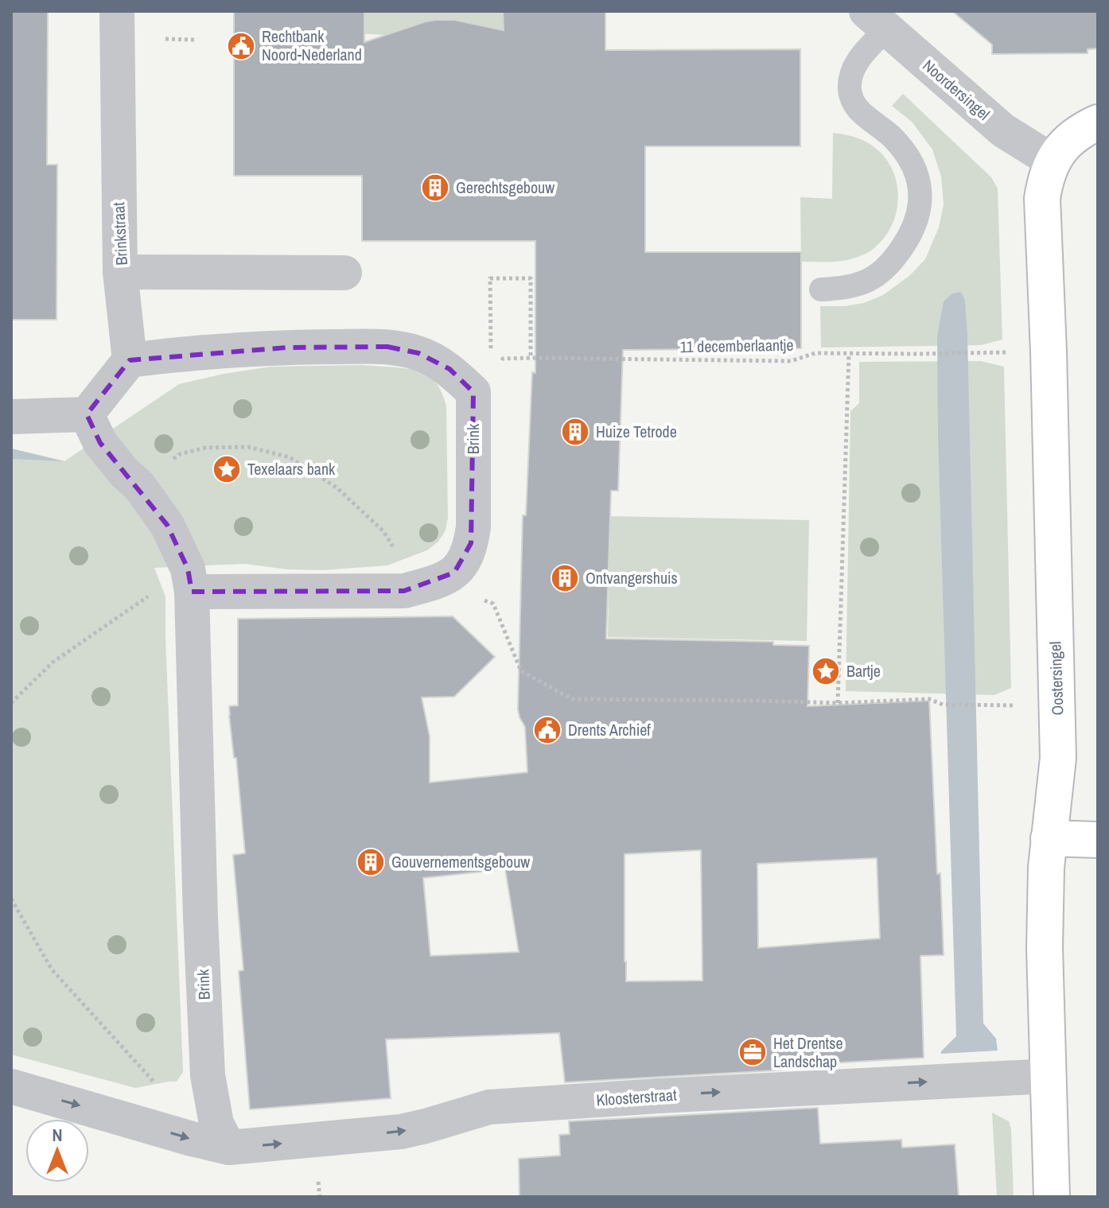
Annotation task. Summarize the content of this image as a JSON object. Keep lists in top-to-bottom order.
{
  "streets": {
    "main road": ["Oostersingel"],
    "street": [
      "Noordersingel",
      "Brinkstraat",
      "Brink",
      "Kloosterstraat"
    ],
    "path": ["11 decemberlaantje"]
  },
  "crossings": [
    ["Noordersingel", "Oostersingel"],
    ["Brink", "Kloosterstraat"],
    ["Oostersingel", "Kloosterstraat"]
  ],
  "one_way": ["Kloosterstraat"],
  "places": {
    "public building": ["Rechtbank Noord-Nederland", "Drents Archief"],
    "building": [
      "Gerechtsgebouw",
      "Huize Tetrode",
      "Ontvangershuis",
      "Gouvernementsgebouw"
    ],
    "place": ["Texelaars bank", "Bartje"],
    "office": ["Het Drentse Landschap"]
  },
  "north": "top"
}
